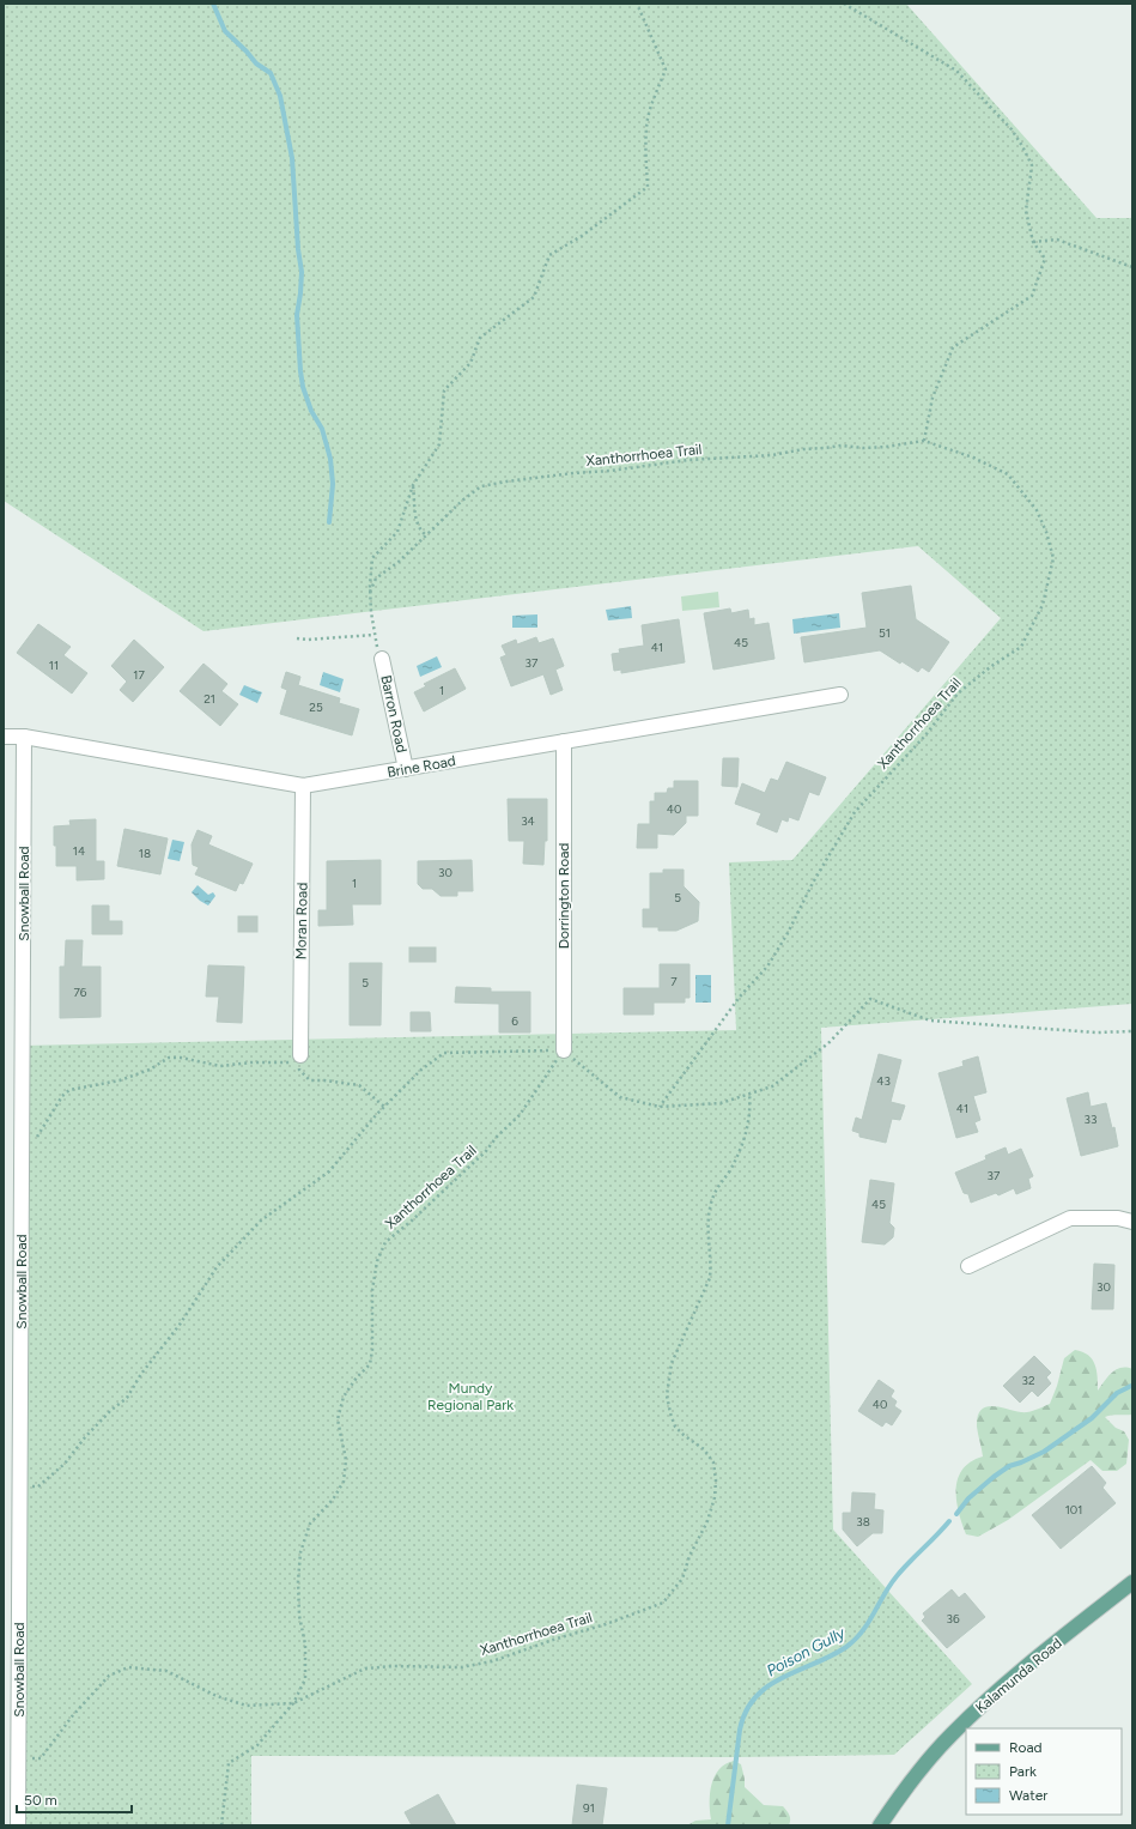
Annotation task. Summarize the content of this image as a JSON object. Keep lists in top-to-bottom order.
{
  "streets": {
    "main road": ["Kalamunda Road"],
    "street": [
      "Barron Road",
      "Brine Road",
      "Snowball Road",
      "Dorrington Road",
      "Moran Road"
    ],
    "path": ["Xanthorrhoea Trail"]
  },
  "crossings": [
    ["Xanthorrhoea Trail", "Dorrington Road"],
    ["Barron Road", "Brine Road"],
    ["Brine Road", "Snowball Road"],
    ["Brine Road", "Dorrington Road"],
    ["Brine Road", "Moran Road"]
  ],
  "water": ["Poison Gully"],
  "parks": ["Mundy Regional Park"],
  "house_numbers": [
    "51",
    "45",
    "41",
    "37",
    "11",
    "17",
    "1",
    "21",
    "25",
    "40",
    "34",
    "14",
    "18",
    "30",
    "1",
    "5",
    "7",
    "5",
    "76",
    "6",
    "43",
    "41",
    "33",
    "37",
    "45",
    "30",
    "32",
    "40",
    "101",
    "38",
    "36",
    "91"
  ],
  "legend": ["Road", "Park", "Water"],
  "scale_bar": "50 m"
}
